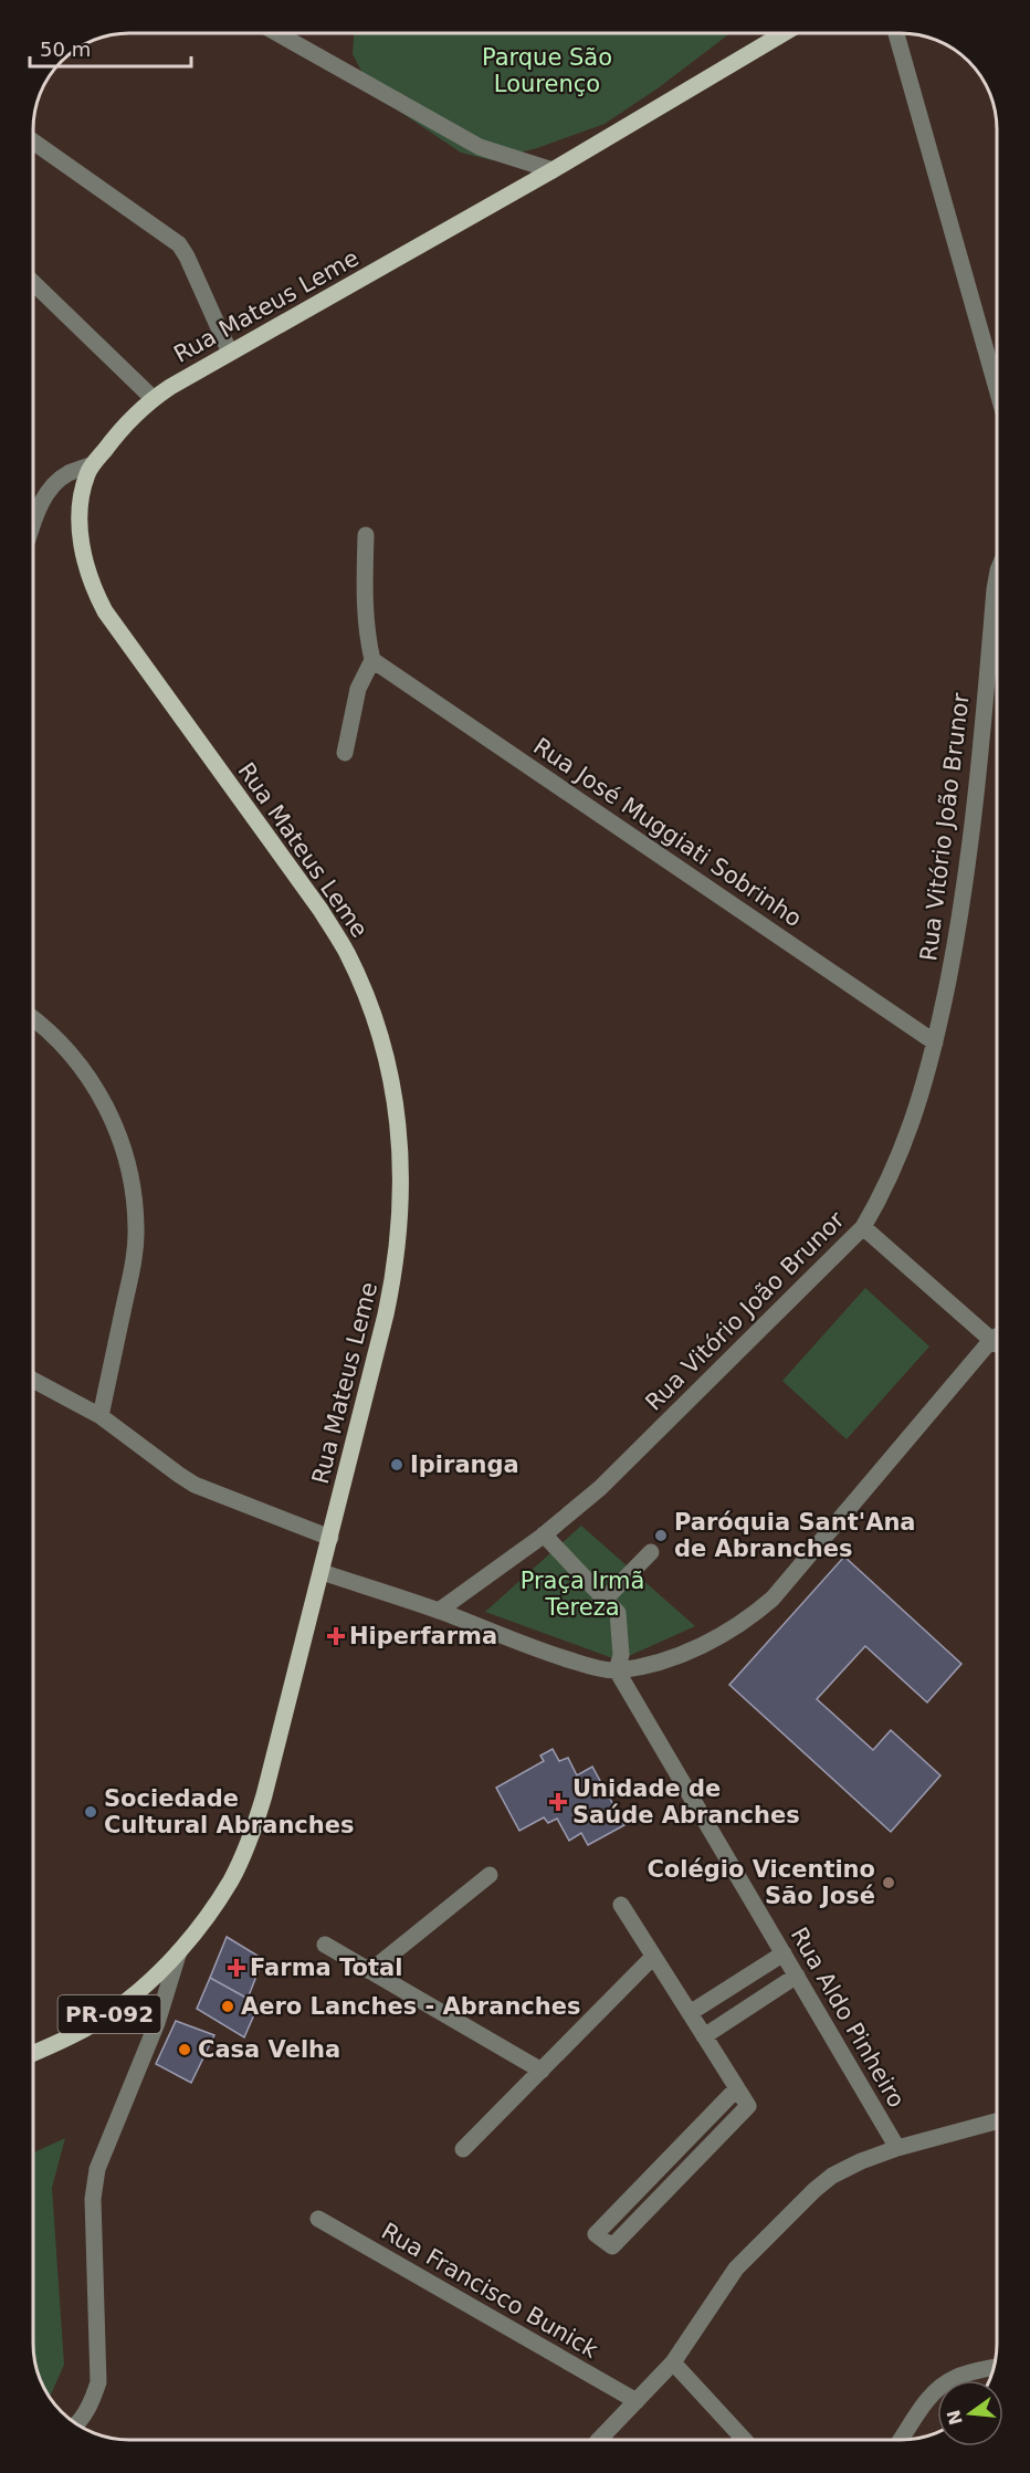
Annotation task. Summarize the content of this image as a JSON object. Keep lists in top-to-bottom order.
{
  "streets": {
    "main road": ["Rua Mateus Leme", "PR-092"],
    "street": [
      "Rua Vitório João Brunor",
      "Rua José Muggiati Sobrinho",
      "Rua Aldo Pinheiro",
      "Rua Francisco Bunick"
    ]
  },
  "crossings": [
    ["Rua Mateus Leme", "PR-092"],
    ["Rua Vitório João Brunor", "Rua José Muggiati Sobrinho"]
  ],
  "parks": ["Parque São Lourenço", "Praça Irmã Tereza"],
  "places": {
    "other": [
      "Ipiranga",
      "Paróquia Sant'Ana de Abranches",
      "Sociedade Cultural Abranches",
      "Colégio Vicentino São José",
      "Aero Lanches - Abranches",
      "Casa Velha"
    ],
    "health": ["Hiperfarma", "Unidade de Saúde Abranches", "Farma Total"]
  },
  "scale_bar": "50 m",
  "north": "left"
}
